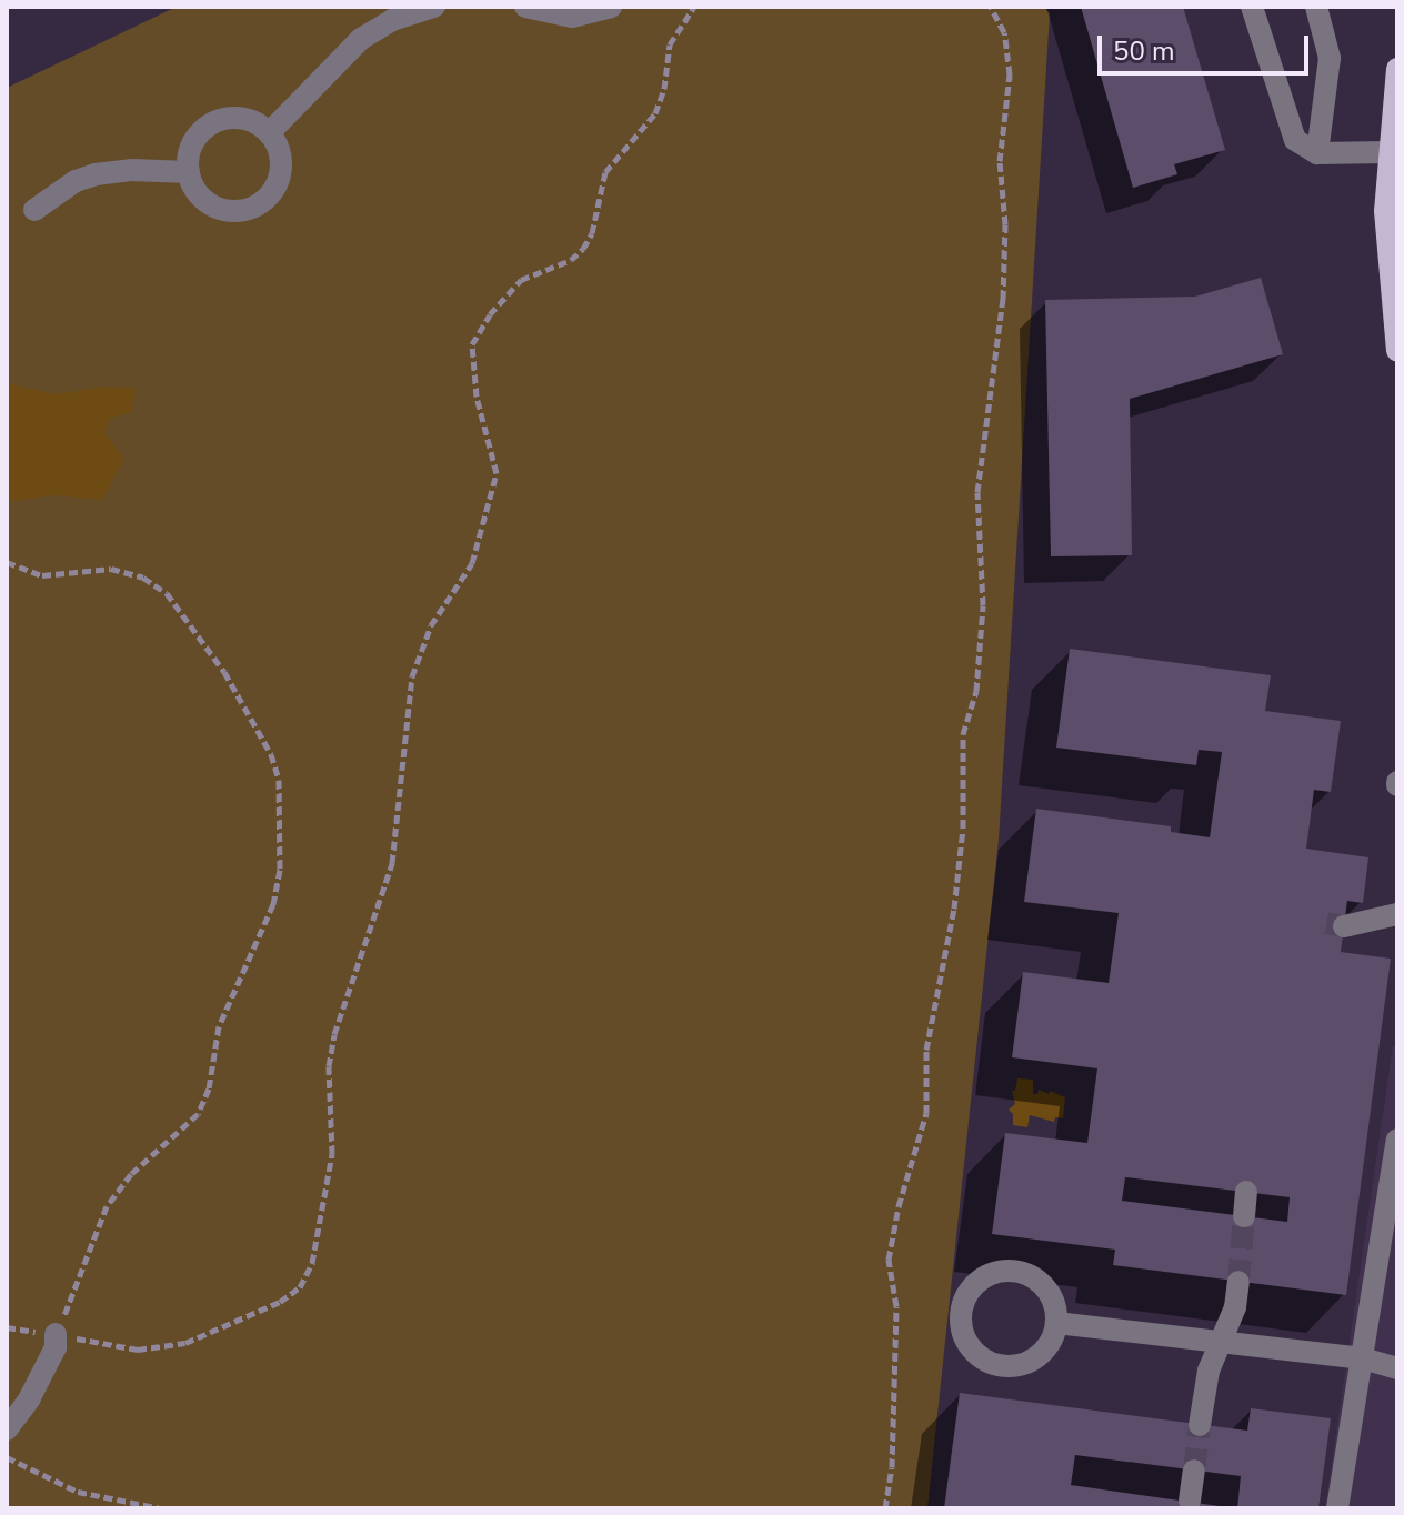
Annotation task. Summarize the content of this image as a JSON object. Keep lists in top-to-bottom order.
{
  "scale_bar": "50 m"
}
